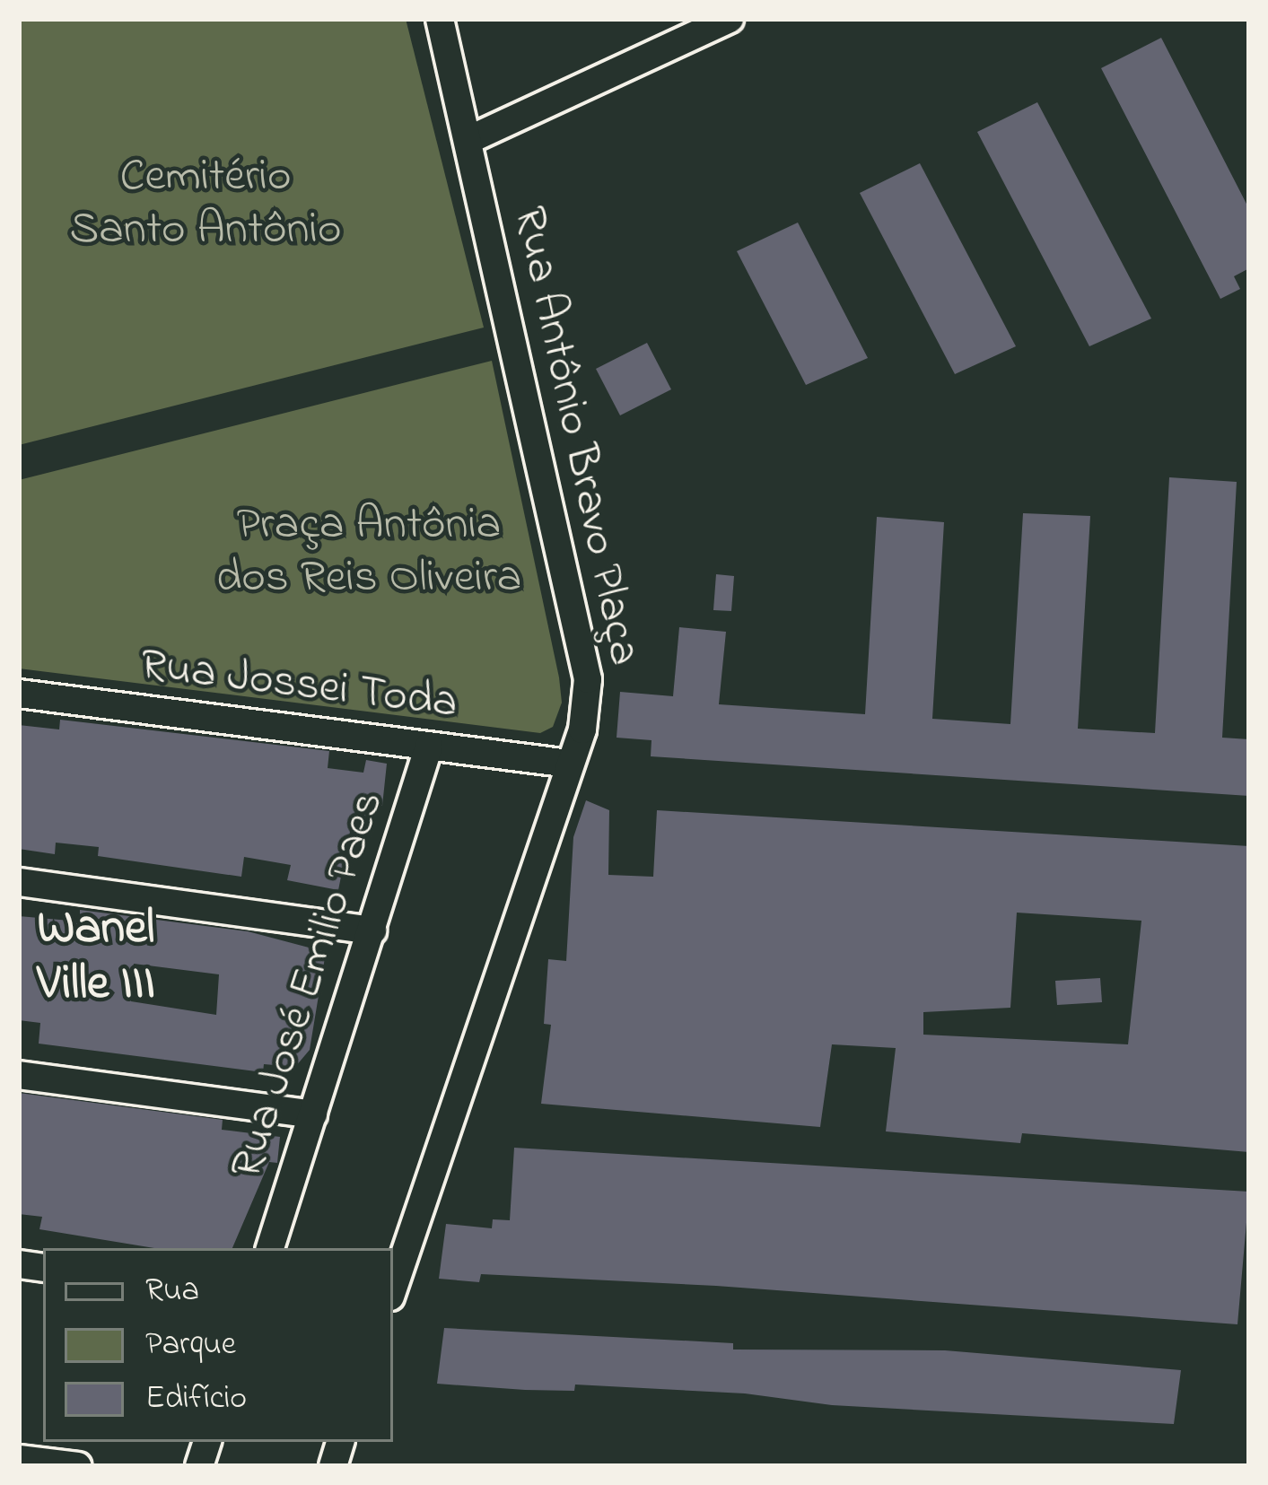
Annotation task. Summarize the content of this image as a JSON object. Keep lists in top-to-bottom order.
{
  "streets": {
    "street": ["Rua Antônio Bravo Plaça", "Rua Jossei Toda", "Rua José Emilio Paes"]
  },
  "crossings": [
    ["Rua Antônio Bravo Plaça", "Rua Jossei Toda"],
    ["Rua Jossei Toda", "Rua José Emilio Paes"]
  ],
  "districts": ["Wanel Ville III"],
  "parks": ["Cemitério Santo Antônio", "Praça Antônia dos Reis Oliveira"],
  "legend": ["Rua", "Parque", "Edifício"]
}
